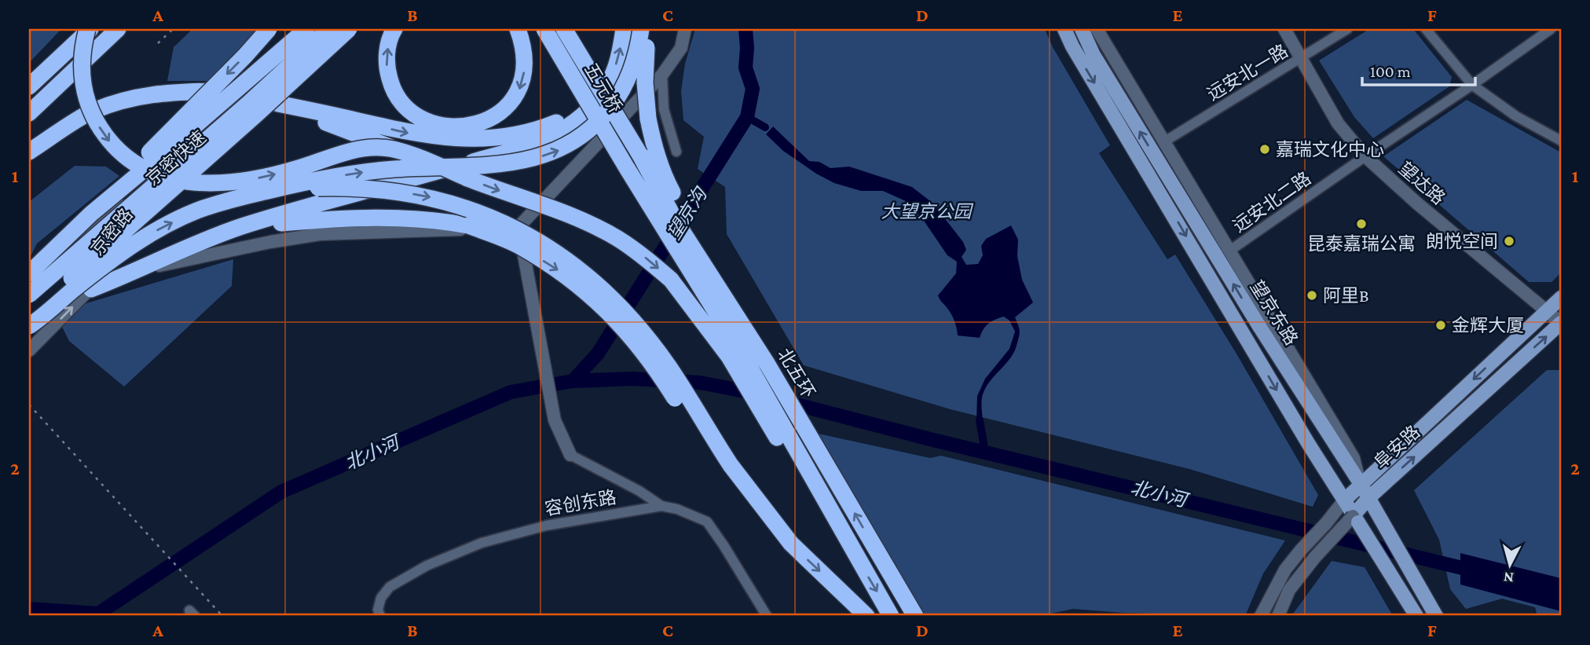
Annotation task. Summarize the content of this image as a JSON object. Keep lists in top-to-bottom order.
{
  "streets": {
    "highway": ["五元桥", "京密快速", "北五环"],
    "main road": ["望京东路", "阜安路"],
    "street": [
      "远安北一路",
      "望达路",
      "远安北二路",
      "京密路",
      "容创东路"
    ]
  },
  "crossings": [
    ["远安北一路", "望达路"],
    ["五元桥", "北五环"],
    ["京密快速", "京密路"],
    ["望达路", "远安北二路"],
    ["望达路", "阜安路"],
    ["望京东路", "阜安路"]
  ],
  "water": ["望京沟", "北小河"],
  "parks": ["大望京公园"],
  "places": [
    "嘉瑞文化中心",
    "昆泰嘉瑞公寓",
    "朗悦空间",
    "阿里B",
    "金辉大厦"
  ],
  "scale_bar": "100 m",
  "north": "bottom",
  "grid": {
    "columns": [
      "A",
      "B",
      "C",
      "D",
      "E",
      "F"
    ],
    "rows": ["1", "2"]
  }
}
